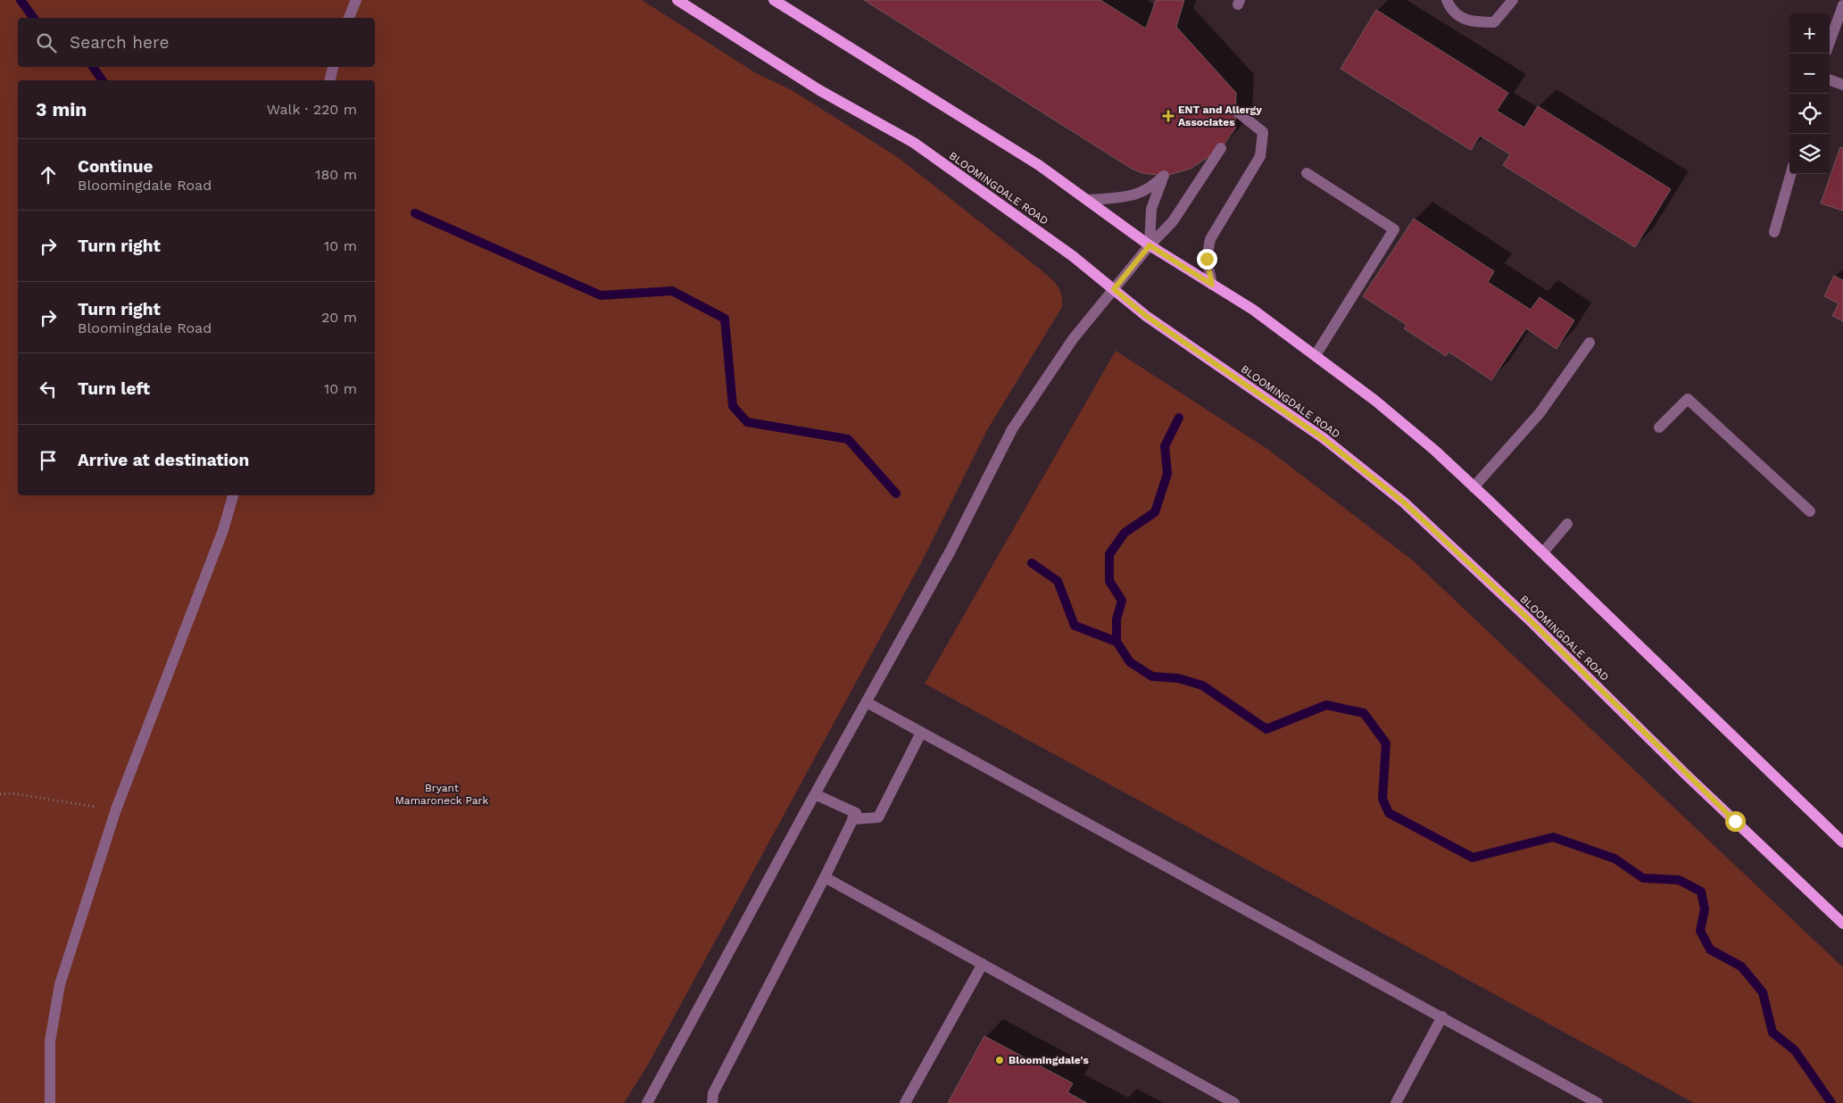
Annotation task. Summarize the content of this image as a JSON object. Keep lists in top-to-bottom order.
{
  "streets": {
    "main road": ["BLOOMINGDALE ROAD"]
  },
  "parks": ["Bryant Mamaroneck Park"],
  "places": {
    "health": ["ENT and Allergy Associates"],
    "other": ["Bloomingdale's"]
  },
  "page": {
    "map_buttons": ["+", "−"],
    "search": "Search here",
    "heading": ["3 min", "Walk · 220 m"],
    "list": [
      ["Continue", "Bloomingdale Road", "180 m"],
      ["Turn right", "10 m"],
      ["Turn right", "Bloomingdale Road", "20 m"],
      ["Turn left", "10 m"],
      "Arrive at destination"
    ]
  }
}
